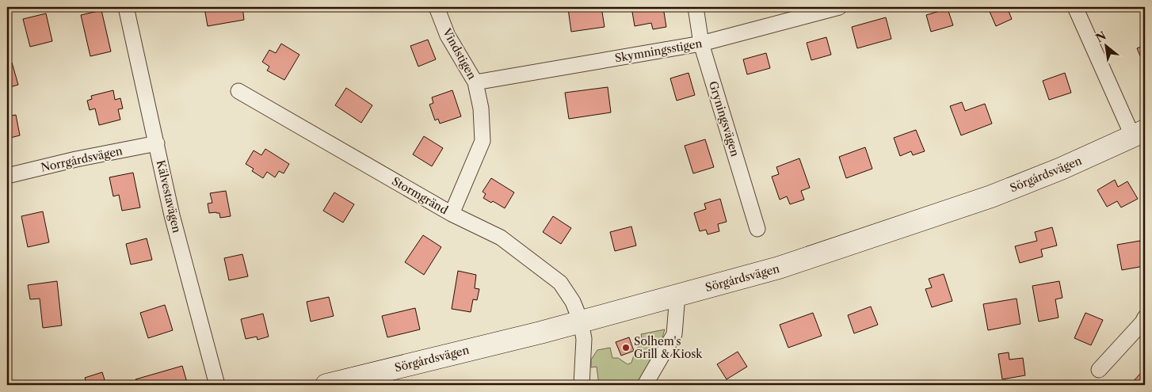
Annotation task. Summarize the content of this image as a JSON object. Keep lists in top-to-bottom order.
{
  "streets": {
    "street": [
      "Skymningsstigen",
      "Vindstigen",
      "Gryningsvägen",
      "Norrgårdsvägen",
      "Sörgårdsvägen",
      "Stormgränd",
      "Kälvestavägen"
    ]
  },
  "crossings": [
    ["Skymningsstigen", "Vindstigen"],
    ["Skymningsstigen", "Gryningsvägen"],
    ["Vindstigen", "Stormgränd"],
    ["Norrgårdsvägen", "Kälvestavägen"],
    ["Sörgårdsvägen", "Stormgränd"]
  ],
  "places": ["Solhem's Grill & Kiosk"],
  "north": "top left"
}
